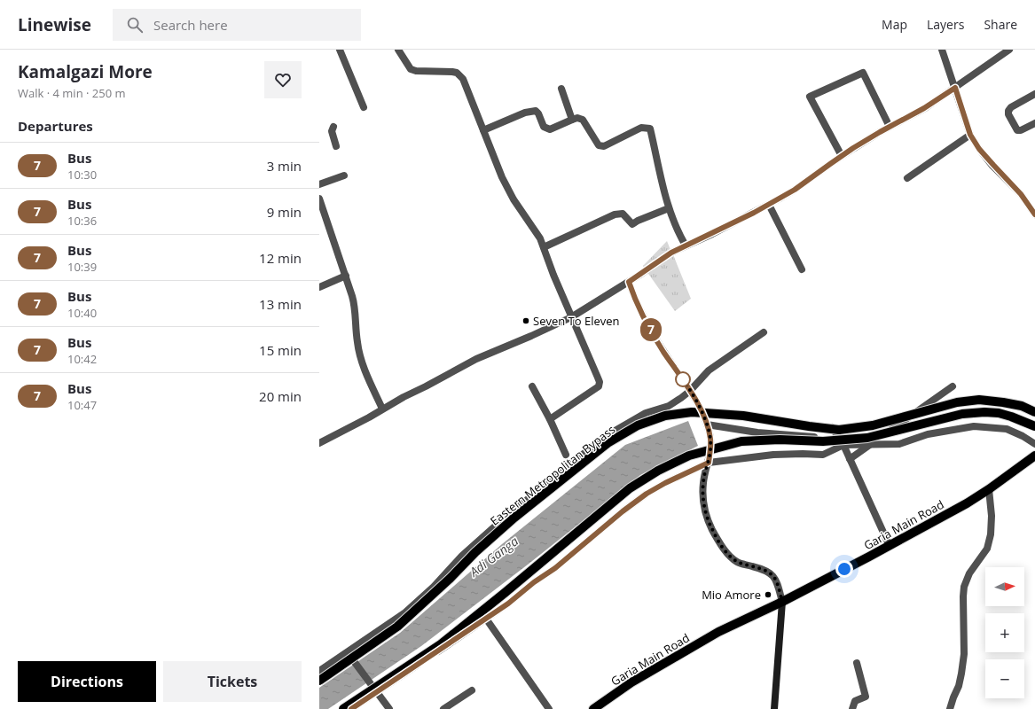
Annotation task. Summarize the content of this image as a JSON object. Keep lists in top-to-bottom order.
{
  "streets": {
    "main road": ["Eastern Metropolitan Bypass", "Garia Main Road"]
  },
  "water": ["Adi Ganga"],
  "places": ["Seven To Eleven", "Mio Amore"],
  "lines": ["bus line 7"],
  "north": "right",
  "page": {
    "header": "Linewise",
    "search": "Search here",
    "nav": ["Map", "Layers", "Share"],
    "heading": [
      ["Kamalgazi More", "Walk · 4 min · 250 m"],
      "Departures"
    ],
    "on_map": "7",
    "list": [
      {
        "mark": "7",
        "name": "Bus",
        "note": "10:30",
        "value": "3 min"
      },
      {
        "mark": "7",
        "name": "Bus",
        "note": "10:36",
        "value": "9 min"
      },
      {
        "mark": "7",
        "name": "Bus",
        "note": "10:39",
        "value": "12 min"
      },
      {
        "mark": "7",
        "name": "Bus",
        "note": "10:40",
        "value": "13 min"
      },
      {
        "mark": "7",
        "name": "Bus",
        "note": "10:42",
        "value": "15 min"
      },
      {
        "mark": "7",
        "name": "Bus",
        "note": "10:47",
        "value": "20 min"
      }
    ],
    "map_buttons": ["+", "−"],
    "buttons": ["Directions", "Tickets"]
  }
}
